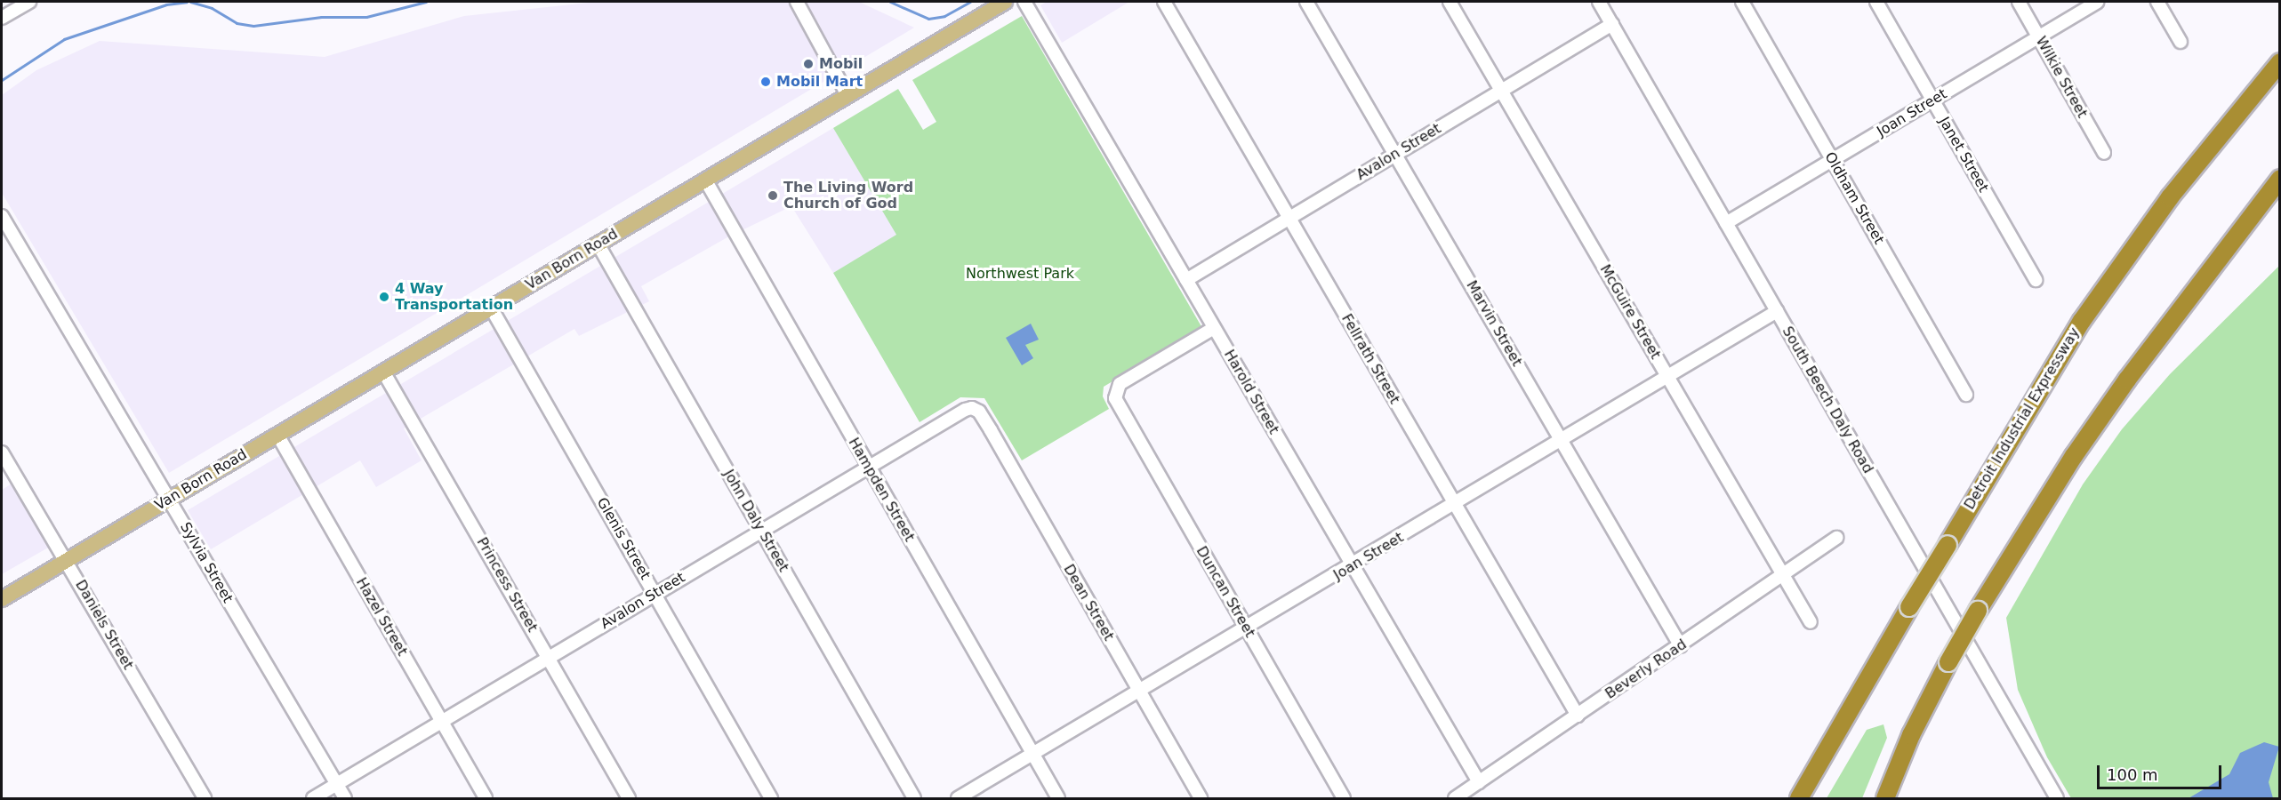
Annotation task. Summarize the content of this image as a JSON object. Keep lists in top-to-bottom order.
{
  "streets": {
    "highway": ["Detroit Industrial Expressway"],
    "main road": ["Van Born Road"],
    "street": [
      "Wilkie Street",
      "Joan Street",
      "Avalon Street",
      "Janet Street",
      "Oldham Street",
      "McGuire Street",
      "Marvin Street",
      "Fellrath Street",
      "Harold Street",
      "South Beech Daly Road",
      "Hampden Street",
      "John Daly Street",
      "Glenis Street",
      "Sylvia Street",
      "Princess Street",
      "Duncan Street",
      "Dean Street",
      "Hazel Street",
      "Daniels Street",
      "Beverly Road"
    ]
  },
  "crossings": [
    ["Wilkie Street", "Joan Street"],
    ["Joan Street", "Janet Street"],
    ["Joan Street", "Oldham Street"],
    ["Joan Street", "McGuire Street"],
    ["Joan Street", "Marvin Street"],
    ["Joan Street", "Fellrath Street"],
    ["Joan Street", "Harold Street"],
    ["Joan Street", "South Beech Daly Road"],
    ["Joan Street", "Hampden Street"],
    ["Joan Street", "Duncan Street"],
    ["Joan Street", "Dean Street"],
    ["Avalon Street", "McGuire Street"],
    ["Avalon Street", "Marvin Street"],
    ["Avalon Street", "Fellrath Street"],
    ["Avalon Street", "Harold Street"],
    ["Avalon Street", "South Beech Daly Road"],
    ["Avalon Street", "Hampden Street"],
    ["Avalon Street", "John Daly Street"],
    ["Avalon Street", "Glenis Street"],
    ["Avalon Street", "Sylvia Street"],
    ["Avalon Street", "Princess Street"],
    ["Avalon Street", "Dean Street"],
    ["Avalon Street", "Hazel Street"],
    ["Van Born Road", "Hampden Street"],
    ["Van Born Road", "John Daly Street"],
    ["Van Born Road", "Glenis Street"],
    ["Van Born Road", "Sylvia Street"],
    ["Van Born Road", "Princess Street"],
    ["Van Born Road", "Hazel Street"],
    ["Van Born Road", "Daniels Street"],
    ["McGuire Street", "Beverly Road"],
    ["Marvin Street", "Beverly Road"],
    ["Fellrath Street", "Beverly Road"],
    ["Harold Street", "Duncan Street"],
    ["Harold Street", "Beverly Road"]
  ],
  "parks": ["Northwest Park"],
  "places": [
    "Mobil",
    "Mobil Mart",
    "The Living Word Church of God",
    "4 Way Transportation"
  ],
  "scale_bar": "100 m"
}
